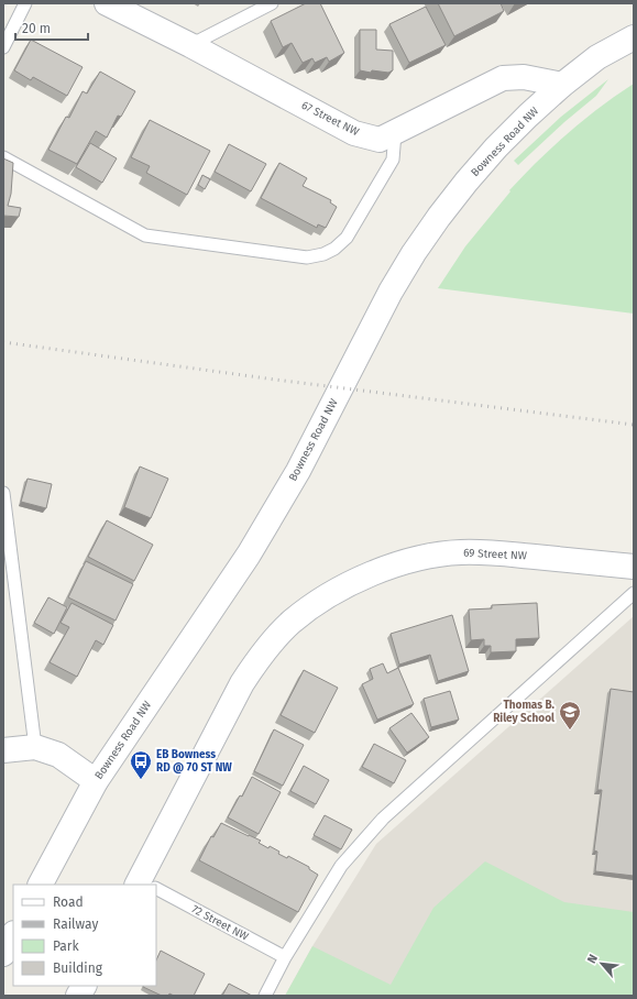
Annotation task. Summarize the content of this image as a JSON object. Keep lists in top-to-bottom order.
{
  "streets": {
    "street": ["67 Street NW", "Bowness Road NW", "69 Street NW"],
    "lane": ["72 Street NW"]
  },
  "crossings": [
    ["67 Street NW", "Bowness Road NW"]
  ],
  "places": {
    "school or university": ["Thomas B. Riley School"],
    "bus stop": ["EB Bowness RD @ 70 ST NW"]
  },
  "legend": [
    "Road",
    "Railway",
    "Park",
    "Building"
  ],
  "scale_bar": "20 m",
  "north": "top left"
}
